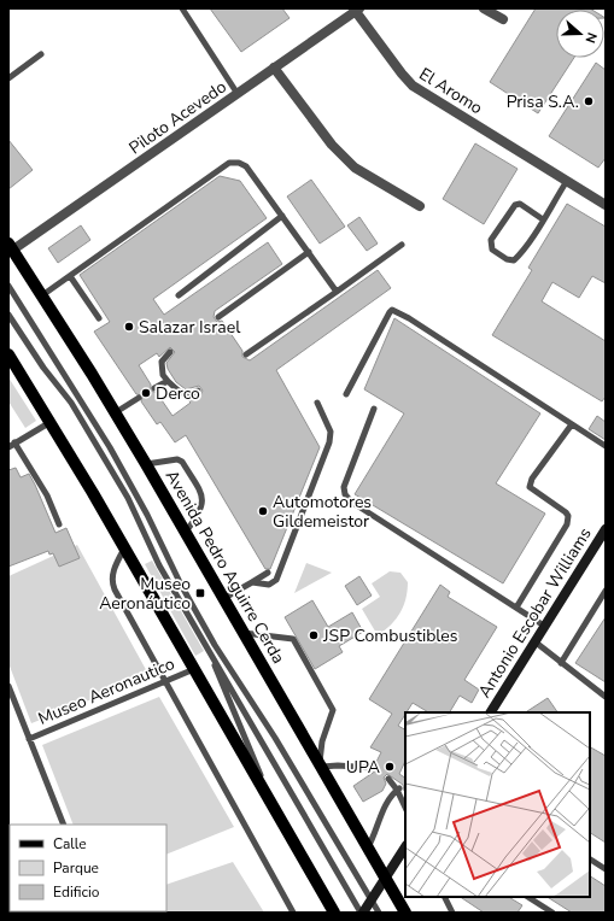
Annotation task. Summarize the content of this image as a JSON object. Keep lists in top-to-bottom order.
{
  "streets": {
    "main road": ["Avenida Pedro Aguirre Cerda"],
    "street": ["El Aromo", "Piloto Acevedo", "Antonio Escobar Williams"],
    "lane": ["Museo Aeronautico"]
  },
  "crossings": [
    ["El Aromo", "Piloto Acevedo"],
    ["Piloto Acevedo", "Avenida Pedro Aguirre Cerda"]
  ],
  "places": {
    "other": [
      "Prisa S.A.",
      "Salazar Israel",
      "Derco",
      "Automotores Gildemeistor",
      "JSP Combustibles",
      "UPA"
    ],
    "transit": ["Museo Aeronáutico"]
  },
  "legend": ["Calle", "Parque", "Edificio"],
  "north": "right"
}
